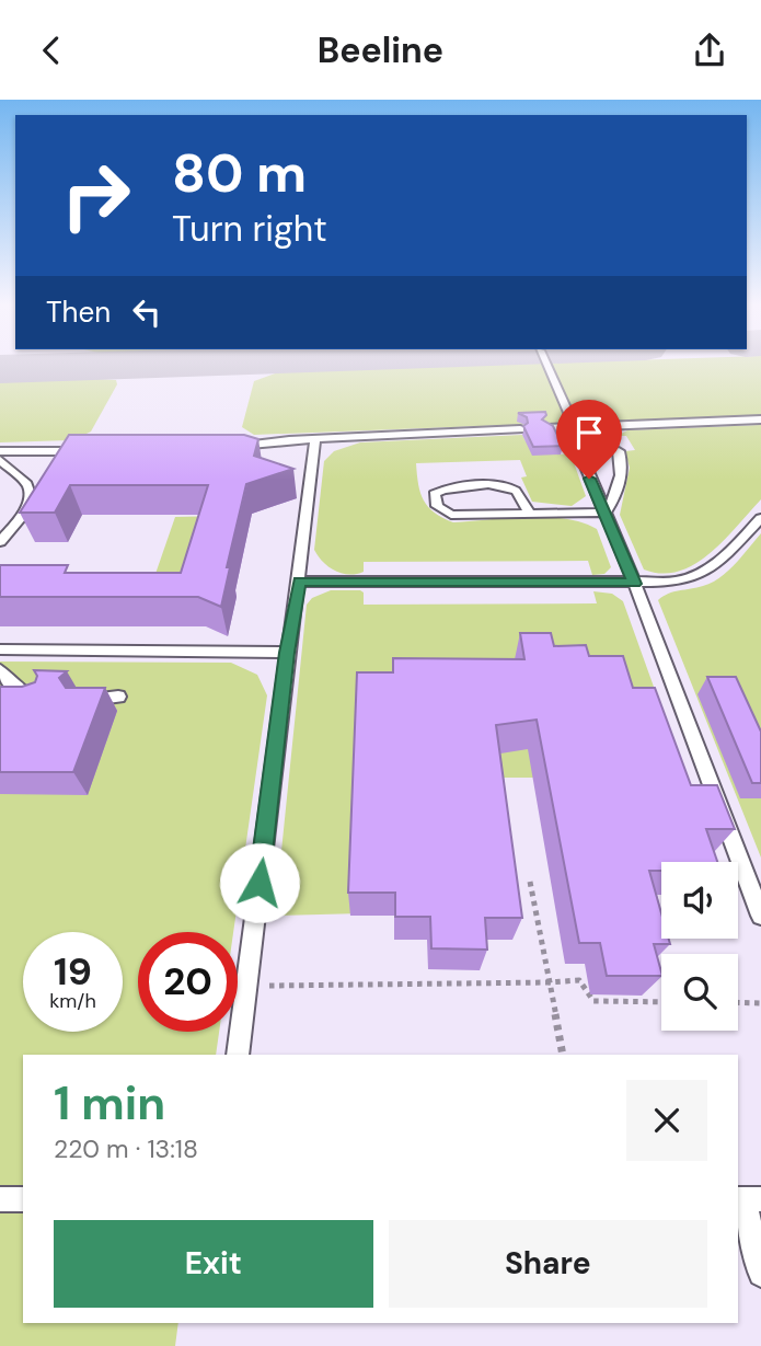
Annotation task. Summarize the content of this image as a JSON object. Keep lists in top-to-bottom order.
{
  "page": {
    "header": "Beeline",
    "turn": ["80 m", "Turn right"],
    "then": "Then",
    "speed": "19 km/h",
    "limit": "20",
    "heading": ["1 min", "220 m · 13:18"],
    "buttons": ["Exit", "Share"]
  }
}
